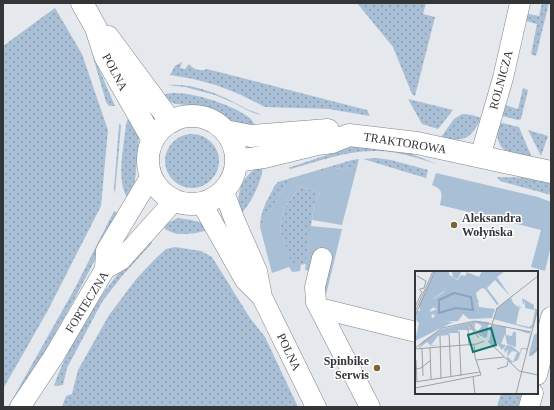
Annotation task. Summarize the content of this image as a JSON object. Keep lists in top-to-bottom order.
{
  "streets": {
    "street": [
      "POLNA",
      "ROLNICZA",
      "TRAKTOROWA",
      "FORTECZNA"
    ]
  },
  "crossings": [
    ["POLNA", "TRAKTOROWA"],
    ["POLNA", "FORTECZNA"],
    ["ROLNICZA", "TRAKTOROWA"],
    ["TRAKTOROWA", "FORTECZNA"]
  ],
  "places": ["Aleksandra Wołyńska", "Spinbike Serwis"]
}
